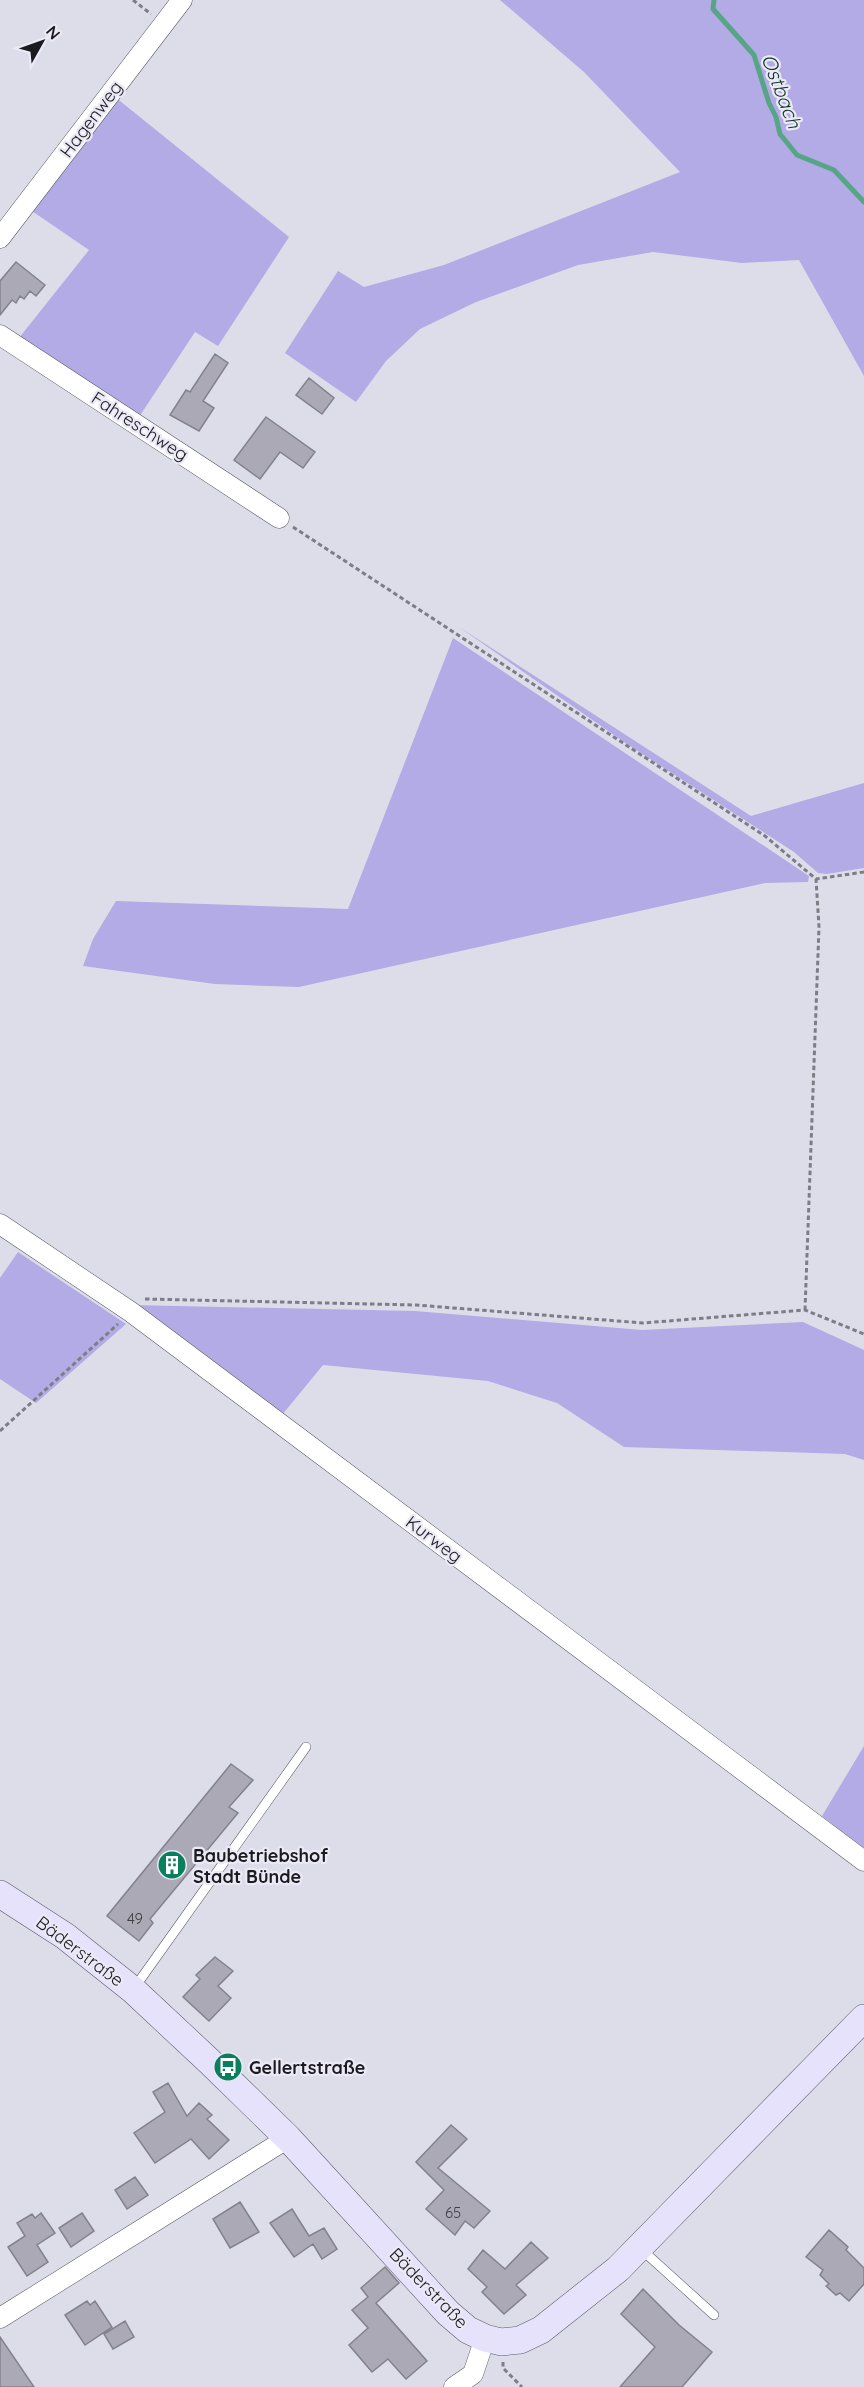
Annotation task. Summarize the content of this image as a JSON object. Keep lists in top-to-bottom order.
{
  "streets": {
    "street": [
      "Hagenweg",
      "Fahreschweg",
      "Kurweg",
      "Bäderstraße"
    ]
  },
  "water": ["Ostbach"],
  "places": {
    "building": ["Baubetriebshof Stadt Bünde"],
    "bus stop": ["Gellertstraße"]
  },
  "house_numbers": ["49", "65"],
  "north": "top right"
}
